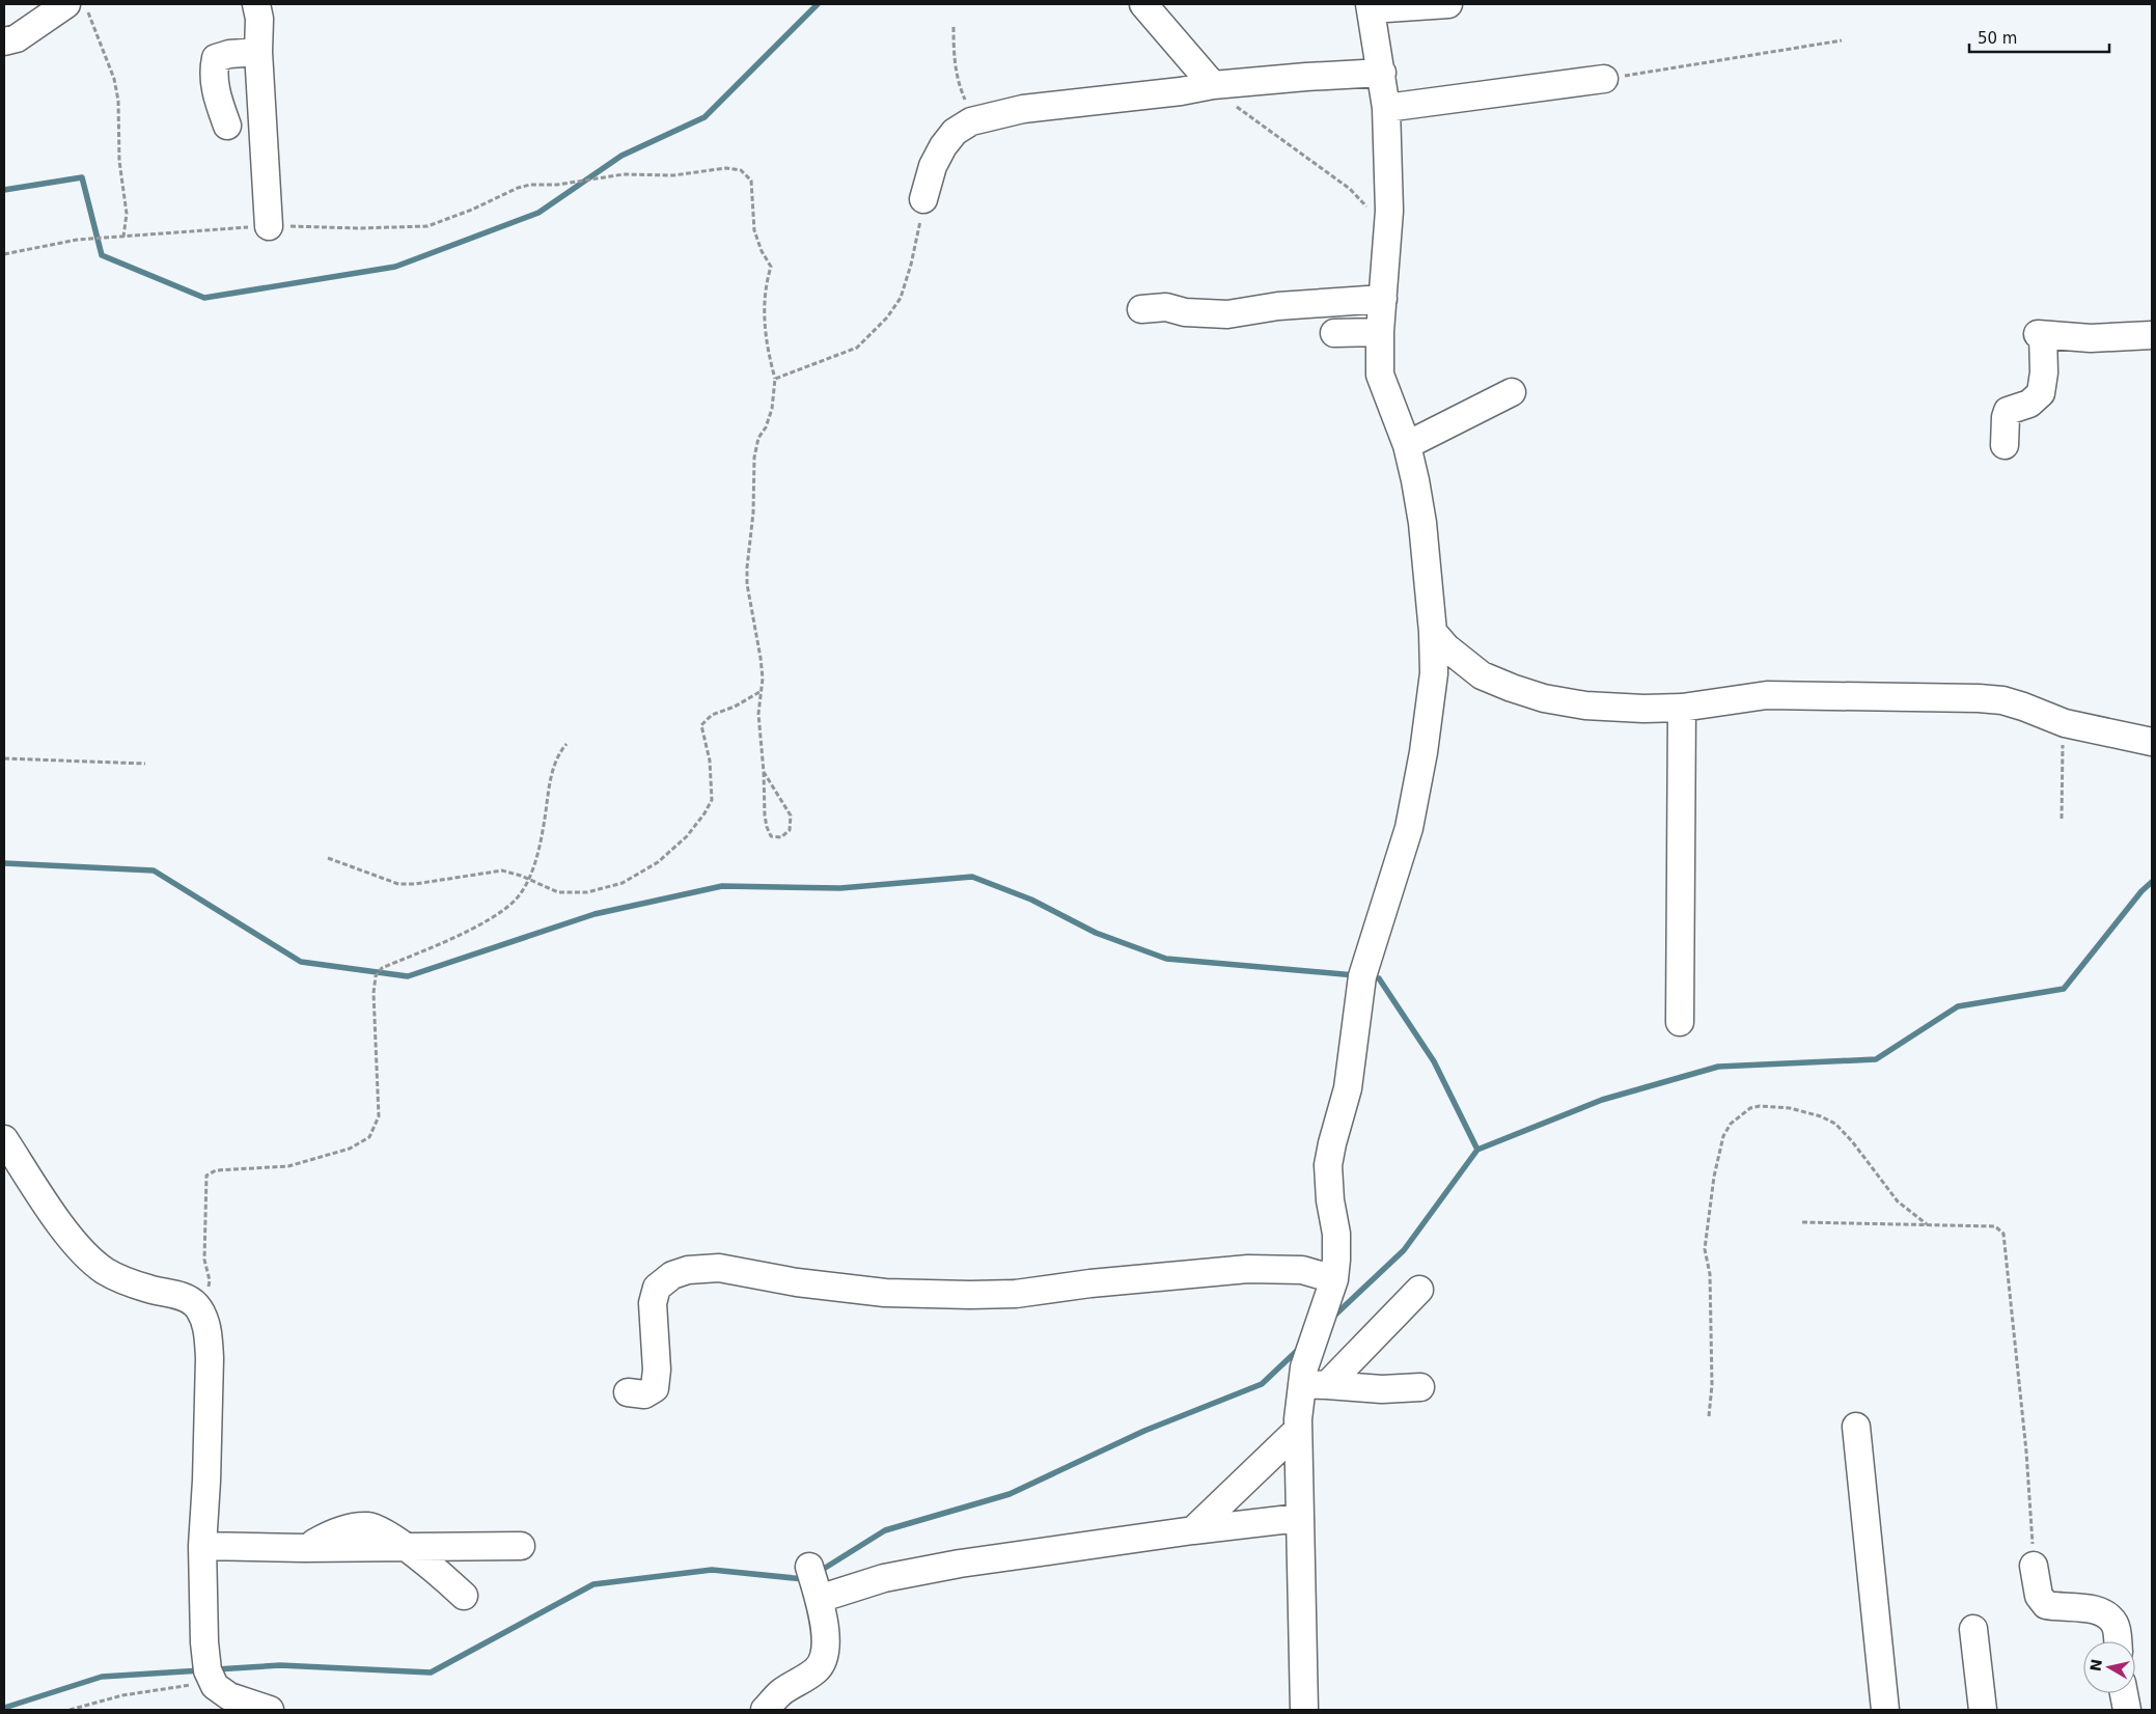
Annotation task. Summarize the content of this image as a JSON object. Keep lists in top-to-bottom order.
{
  "scale_bar": "50 m",
  "north": "left"
}
